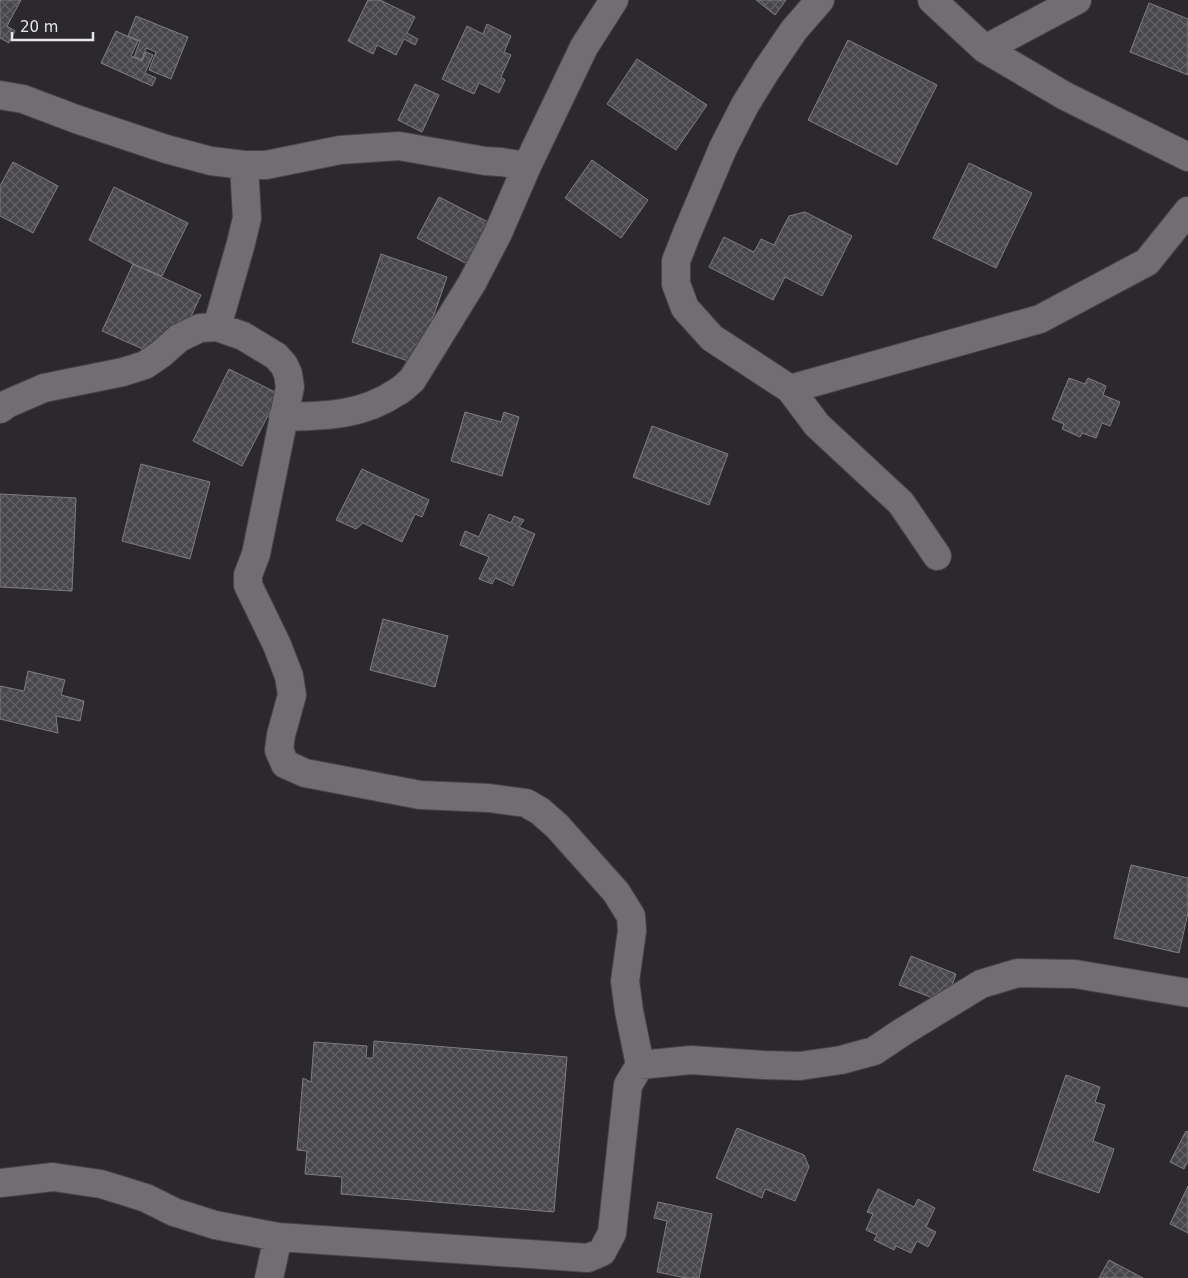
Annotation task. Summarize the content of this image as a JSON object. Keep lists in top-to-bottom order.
{
  "scale_bar": "20 m"
}
